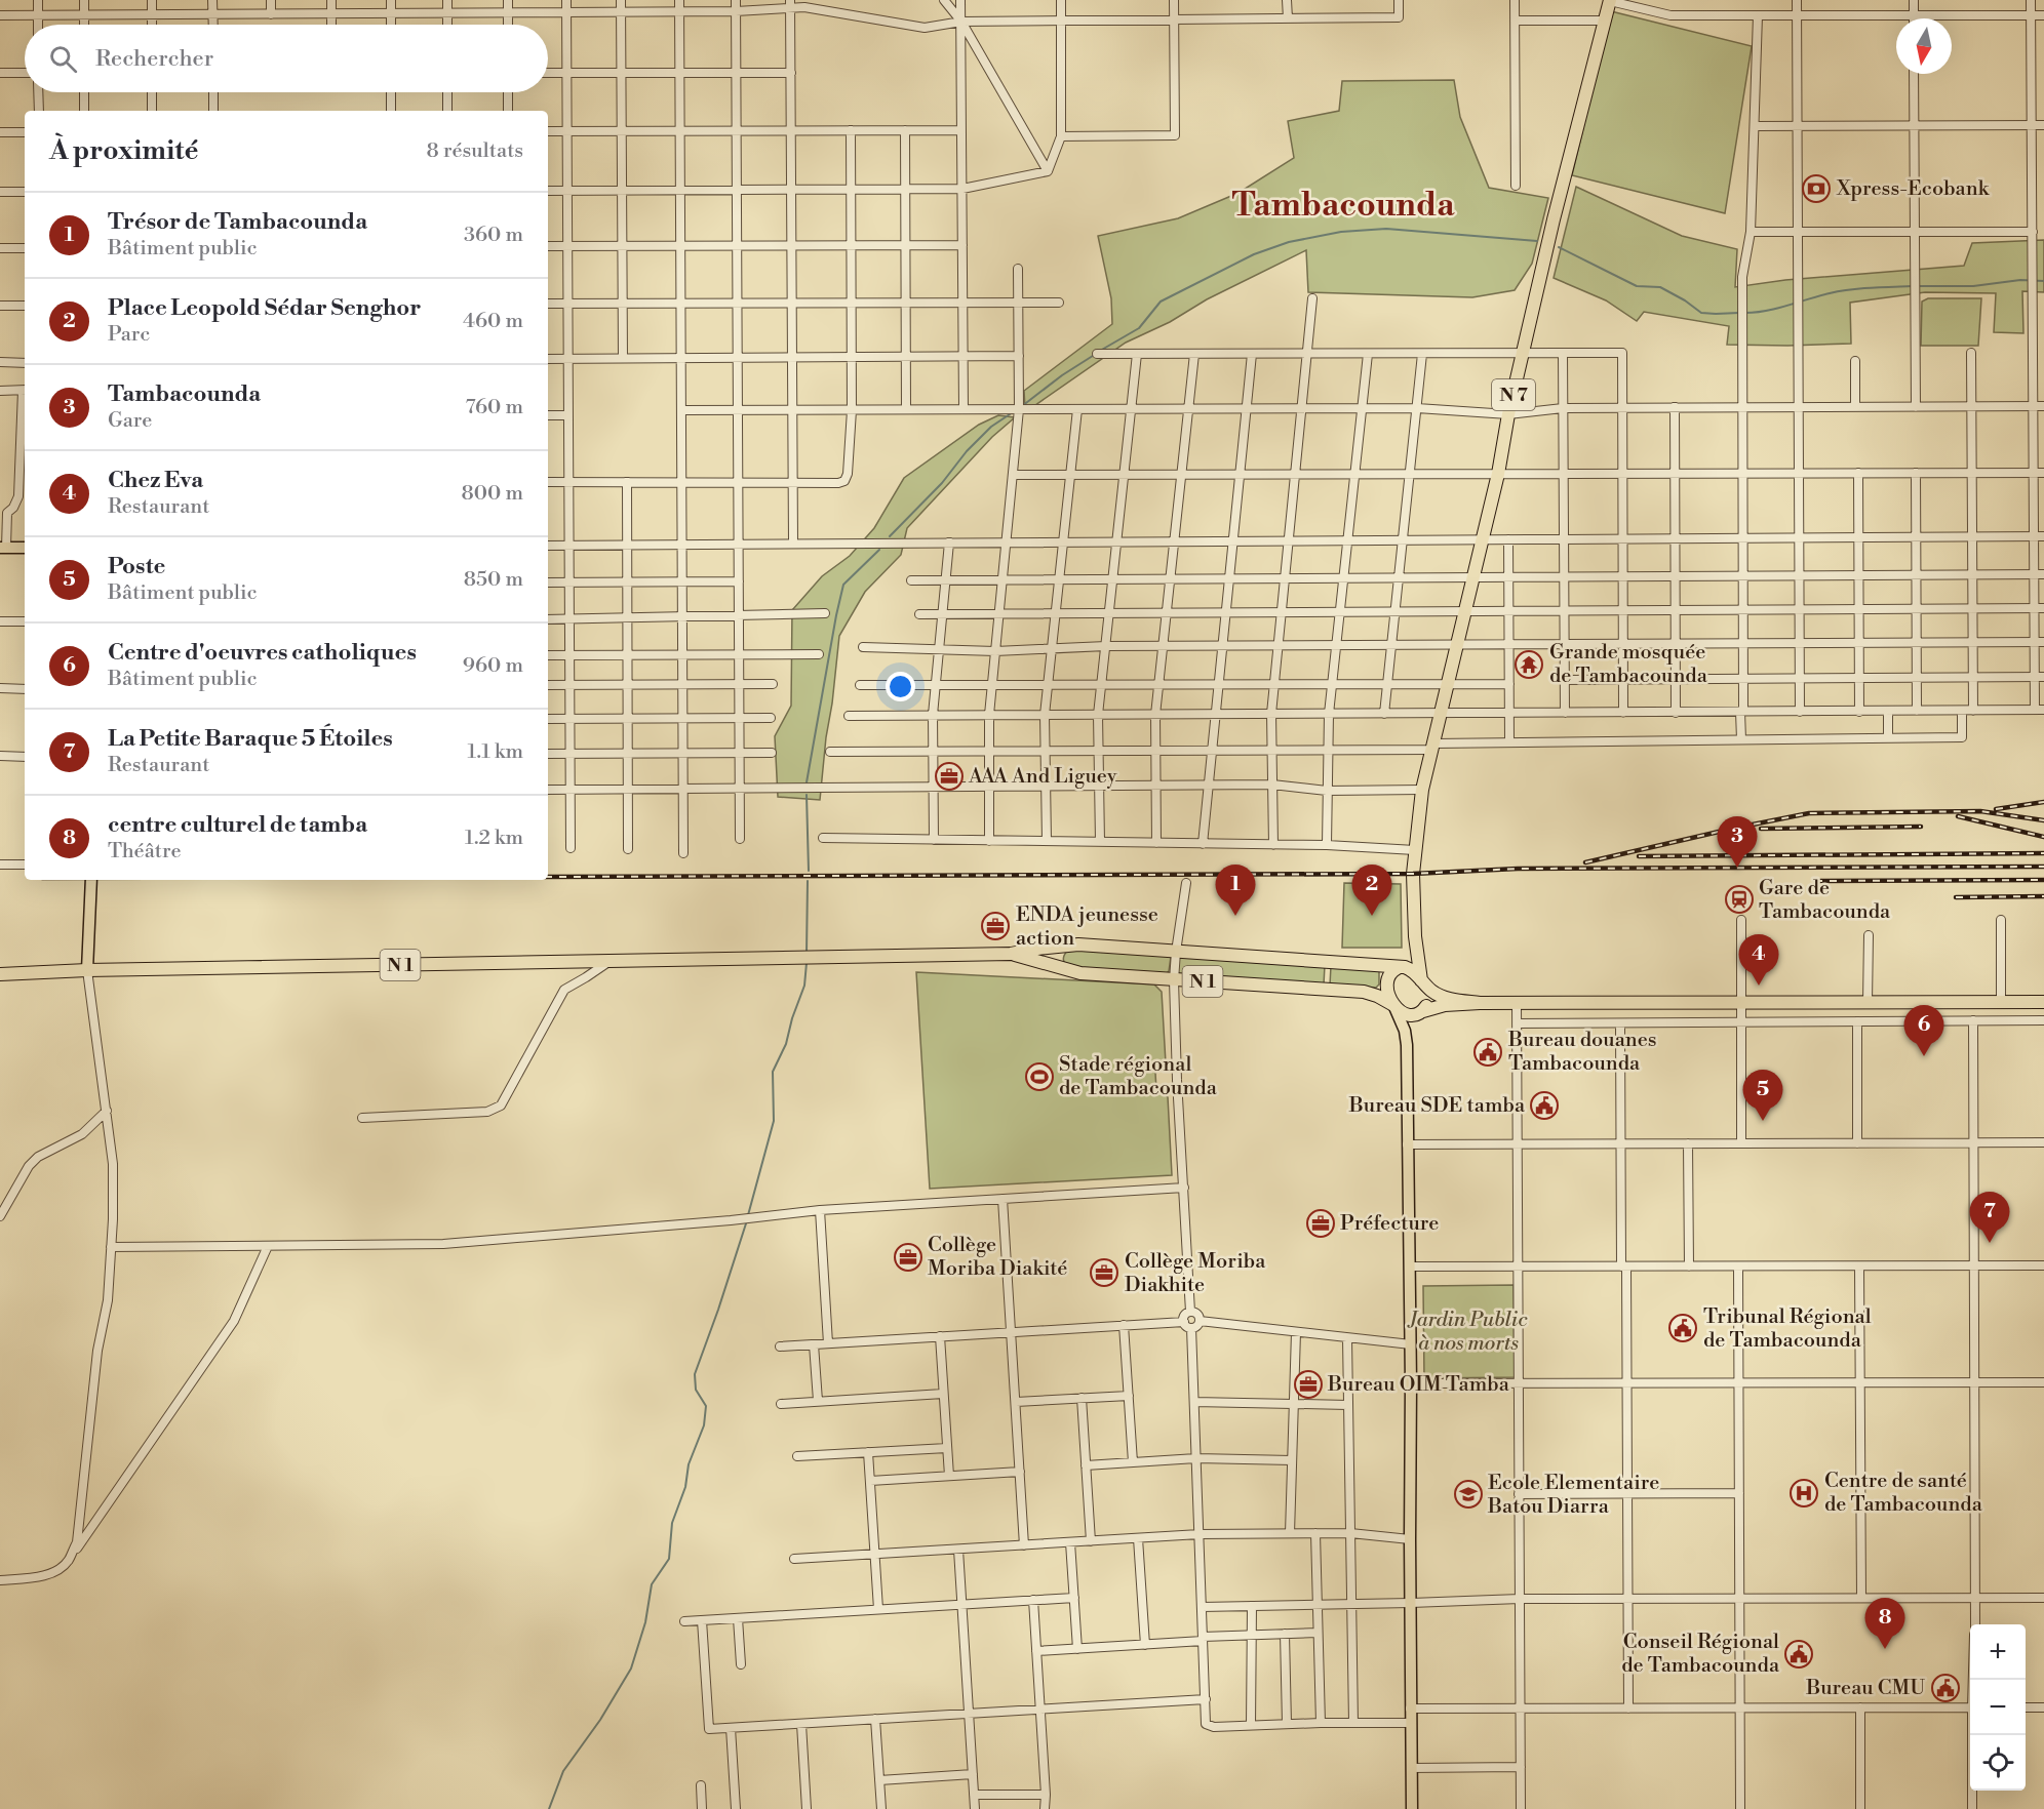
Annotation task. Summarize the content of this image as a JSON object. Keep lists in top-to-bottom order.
{
  "streets": {
    "highway": ["N 7", "N 1"]
  },
  "crossings": [
    ["N 7", "N 1"]
  ],
  "districts": ["Tambacounda"],
  "parks": ["Jardin Public à nos morts"],
  "places": {
    "bank": ["Xpress-Ecobank"],
    "temple": ["Grande mosquée de Tambacounda"],
    "office": [
      "AAA And Liguey",
      "ENDA jeunesse action",
      "Préfecture",
      "Collège Moriba Diakité",
      "Collège Moriba Diakhite",
      "Bureau OIM Tamba"
    ],
    "station": ["Gare de Tambacounda"],
    "public building": [
      "Bureau douanes Tambacounda",
      "Bureau SDE tamba",
      "Tribunal Régional de Tambacounda",
      "Conseil Régional de Tambacounda",
      "Bureau CMU"
    ],
    "sports": ["Stade régional de Tambacounda"],
    "hospital": ["Centre de santé de Tambacounda"],
    "school or university": ["Ecole Elementaire Batou Diarra"]
  },
  "north": "bottom",
  "page": {
    "search": "Rechercher",
    "heading": ["À proximité", "8 résultats"],
    "list": [
      {
        "mark": "1",
        "name": "Trésor de Tambacounda",
        "note": "Bâtiment public",
        "value": "360 m"
      },
      {
        "mark": "2",
        "name": "Place Leopold Sédar Senghor",
        "note": "Parc",
        "value": "460 m"
      },
      {
        "mark": "3",
        "name": "Tambacounda",
        "note": "Gare",
        "value": "760 m"
      },
      {
        "mark": "4",
        "name": "Chez Eva",
        "note": "Restaurant",
        "value": "800 m"
      },
      {
        "mark": "5",
        "name": "Poste",
        "note": "Bâtiment public",
        "value": "850 m"
      },
      {
        "mark": "6",
        "name": "Centre d'oeuvres catholiques",
        "note": "Bâtiment public",
        "value": "960 m"
      },
      {
        "mark": "7",
        "name": "La Petite Baraque 5 Étoiles",
        "note": "Restaurant",
        "value": "1.1 km"
      },
      {
        "mark": "8",
        "name": "centre culturel de tamba",
        "note": "Théâtre",
        "value": "1.2 km"
      }
    ],
    "pins": [
      "3",
      "1",
      "2",
      "4",
      "6",
      "5",
      "7",
      "8"
    ],
    "map_buttons": ["+", "−"]
  }
}
